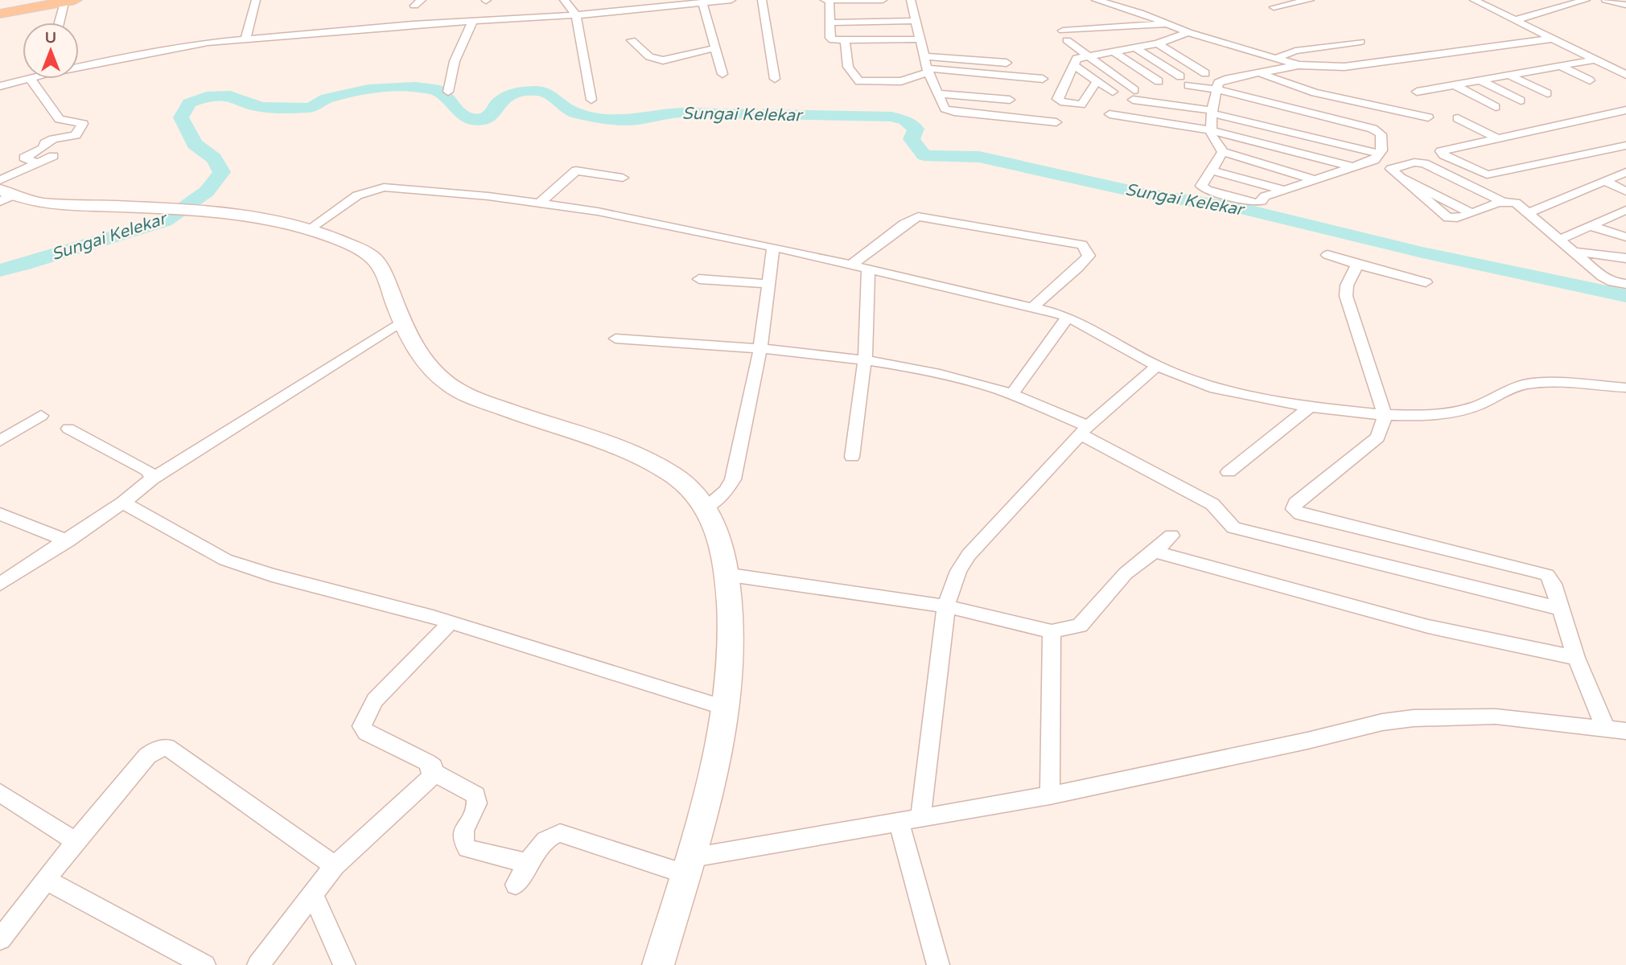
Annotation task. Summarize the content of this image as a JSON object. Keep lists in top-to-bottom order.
{
  "water": ["Sungai Kelekar"],
  "north": "top"
}
